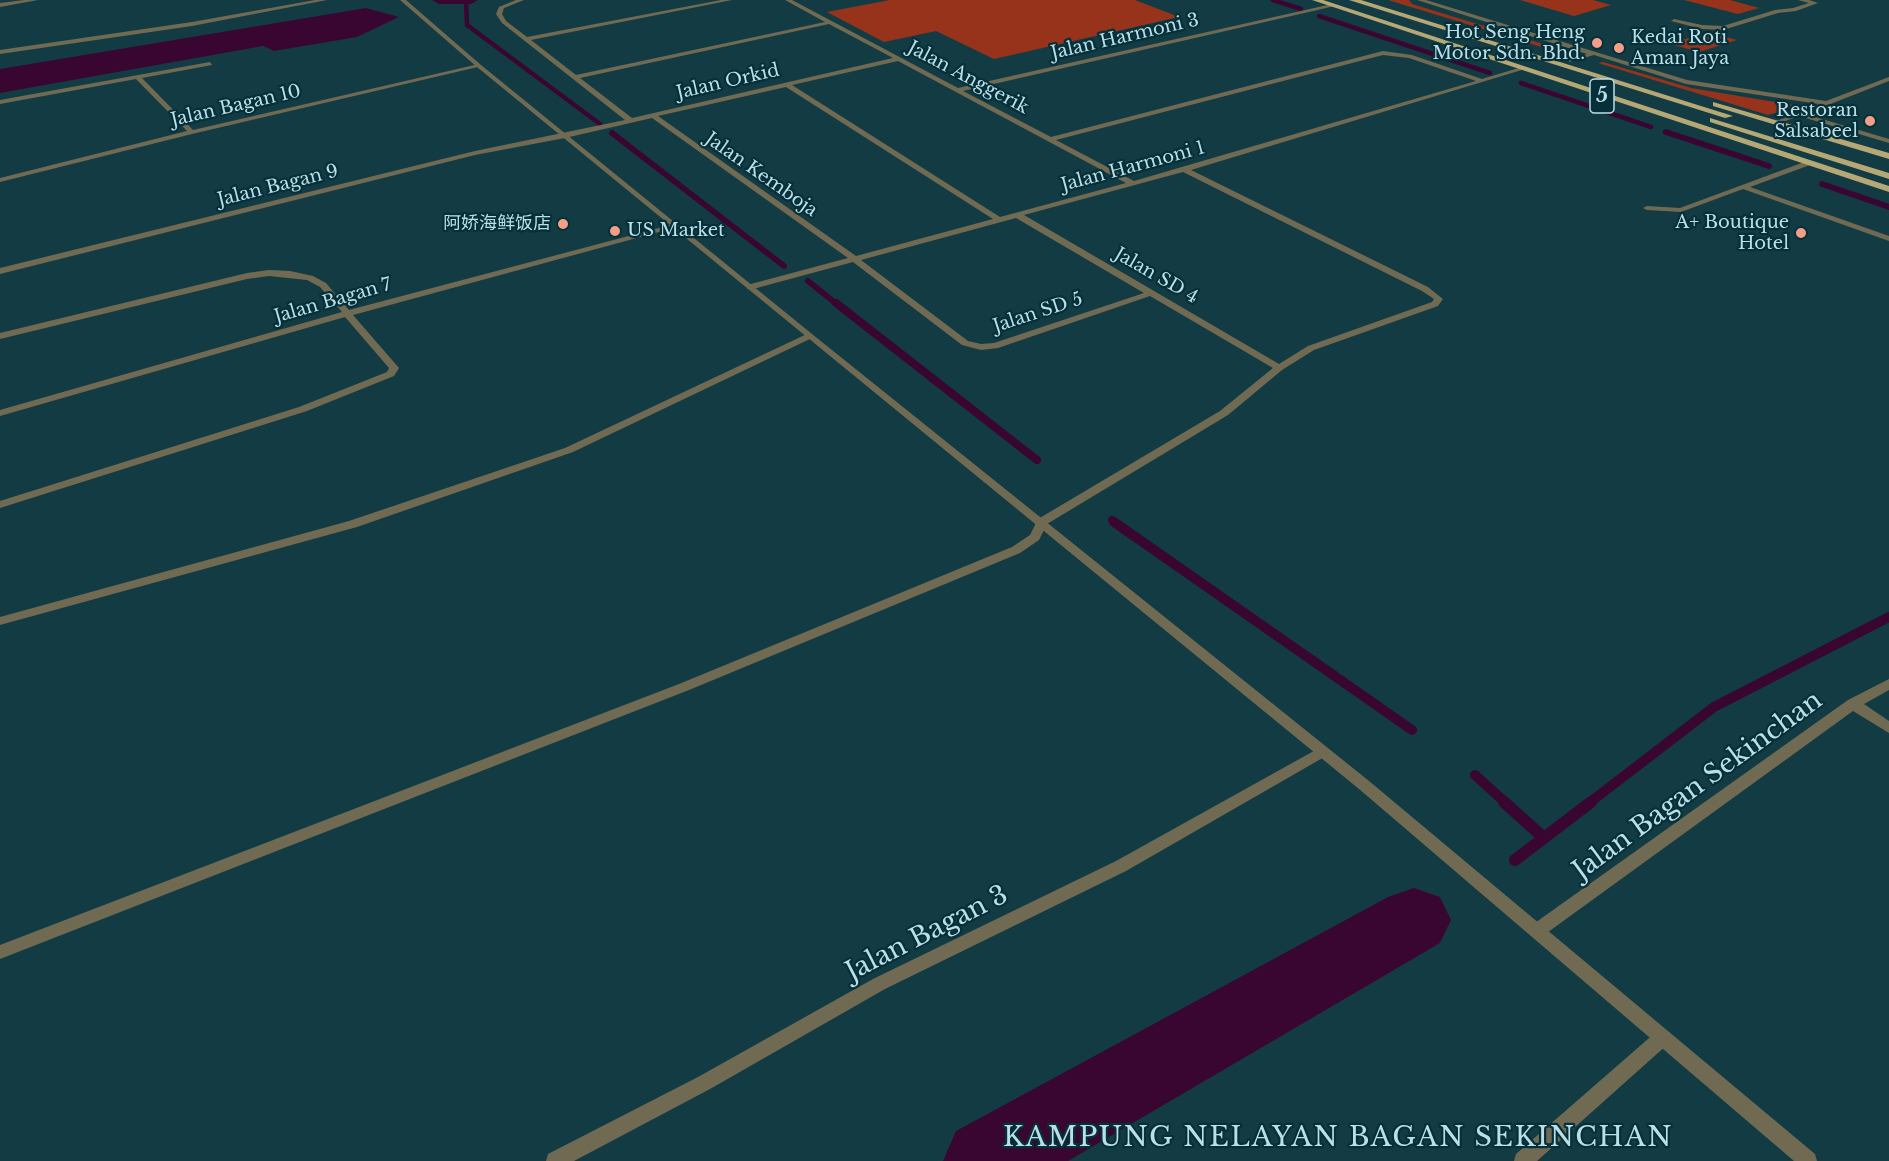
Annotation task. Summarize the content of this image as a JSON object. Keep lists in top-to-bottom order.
{
  "streets": {
    "highway": ["5"],
    "street": [
      "Jalan Harmoni 3",
      "Jalan Anggerik",
      "Jalan Orkid",
      "Jalan Bagan 10",
      "Jalan Harmoni 1",
      "Jalan Kemboja",
      "Jalan Bagan 9",
      "Jalan SD 4",
      "Jalan Bagan 7",
      "Jalan SD 5",
      "Jalan Bagan Sekinchan",
      "Jalan Bagan 3"
    ]
  },
  "crossings": [
    ["Jalan Harmoni 3", "Jalan Anggerik"],
    ["Jalan Harmoni 3", "5"],
    ["Jalan Anggerik", "Jalan Orkid"],
    ["Jalan Anggerik", "Jalan Harmoni 1"],
    ["Jalan Orkid", "Jalan Kemboja"],
    ["Jalan Orkid", "Jalan Bagan 9"],
    ["5", "Jalan Harmoni 1"],
    ["Jalan Harmoni 1", "Jalan Kemboja"],
    ["Jalan Harmoni 1", "Jalan SD 4"],
    ["Jalan Harmoni 1", "Jalan SD 5"],
    ["Jalan Kemboja", "Jalan SD 5"],
    ["Jalan SD 4", "Jalan SD 5"]
  ],
  "districts": ["KAMPUNG NELAYAN BAGAN SEKINCHAN"],
  "places": [
    "Hot Seng Heng Motor Sdn. Bhd.",
    "Kedai Roti Aman Jaya",
    "Restoran Salsabeel",
    "阿娇海鲜饭店",
    "US Market",
    "A+ Boutique Hotel"
  ]
}
